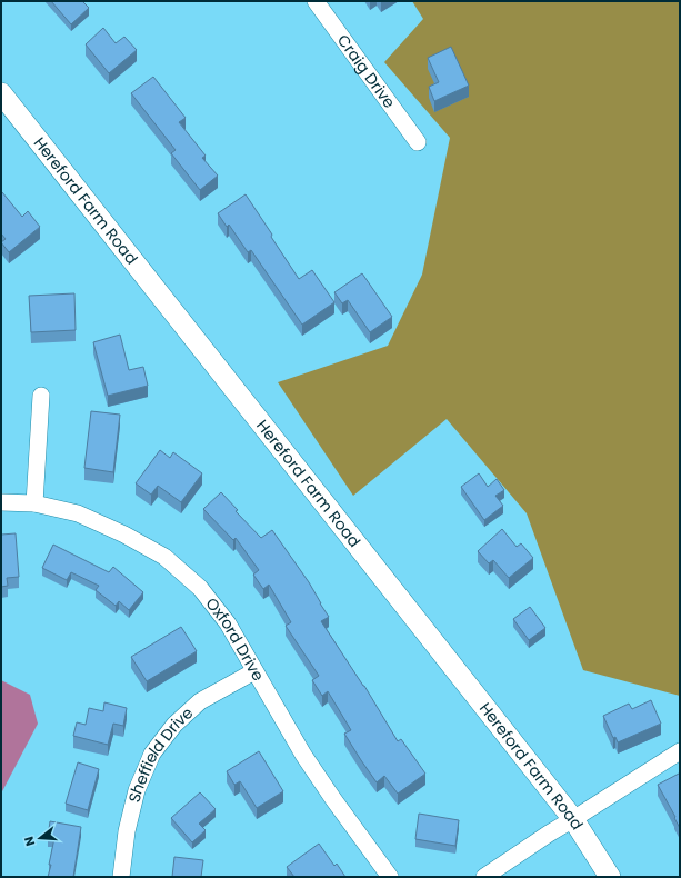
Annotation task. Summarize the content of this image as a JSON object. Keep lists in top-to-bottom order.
{
  "streets": {
    "street": [
      "Craig Drive",
      "Hereford Farm Road",
      "Oxford Drive",
      "Sheffield Drive"
    ]
  },
  "crossings": [
    ["Oxford Drive", "Sheffield Drive"]
  ],
  "north": "left"
}
